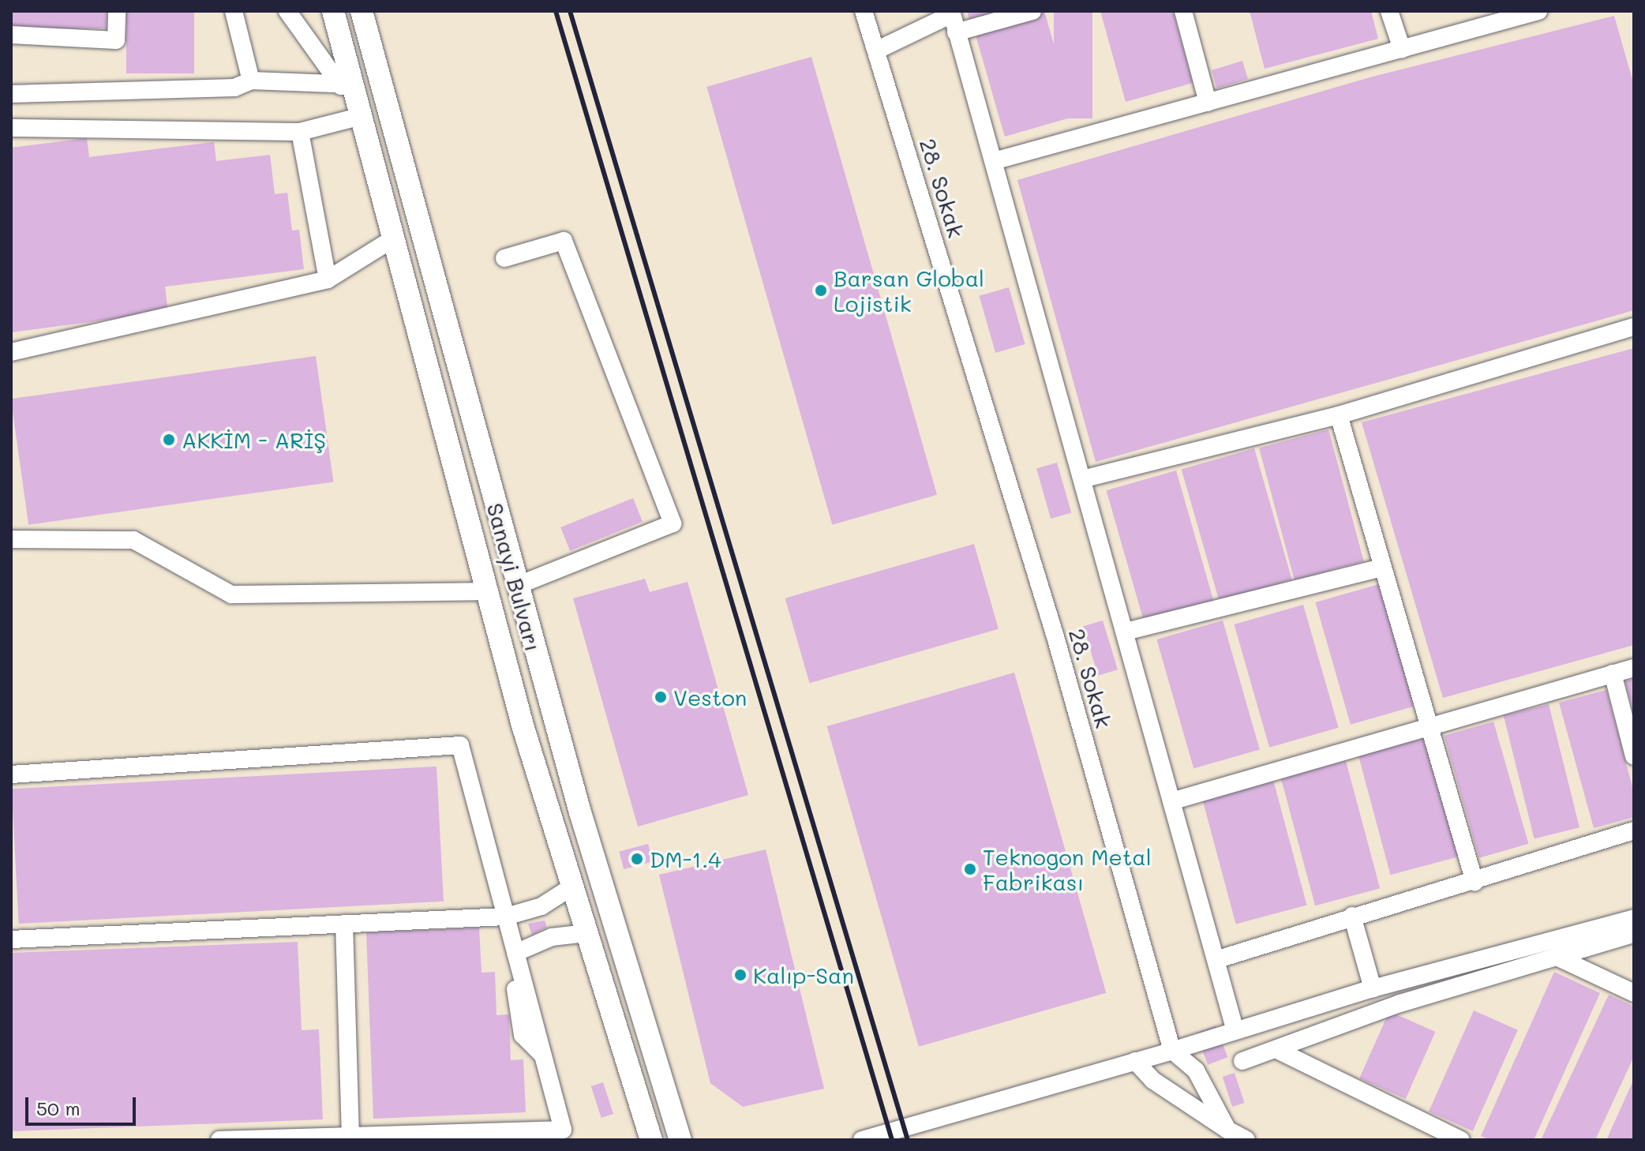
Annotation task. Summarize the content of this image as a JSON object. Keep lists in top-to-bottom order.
{
  "streets": {
    "main road": ["Sanayi Bulvarı"],
    "street": ["28. Sokak"]
  },
  "places": [
    "Barsan Global Lojistik",
    "AKKİM - ARİŞ",
    "Veston",
    "DM-1.4",
    "Teknogon Metal Fabrikası",
    "Kalıp-San"
  ],
  "scale_bar": "50 m"
}
